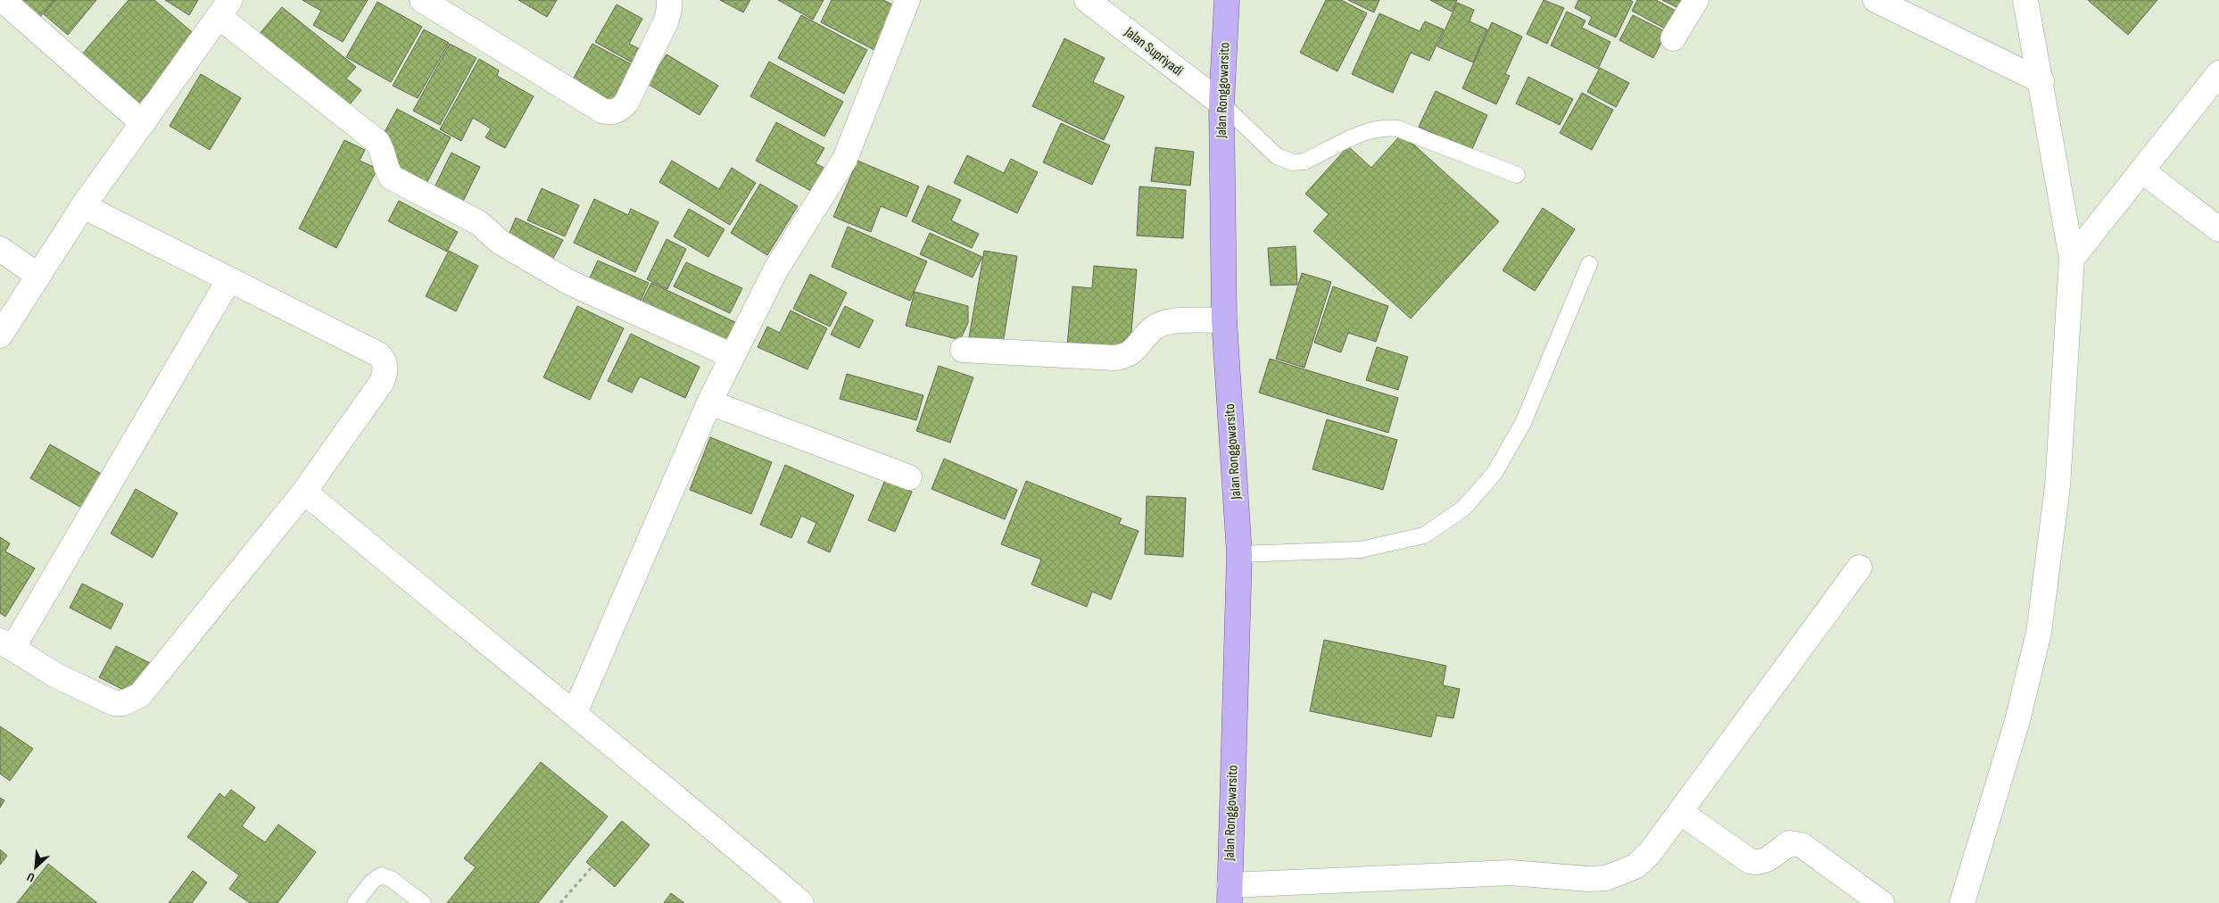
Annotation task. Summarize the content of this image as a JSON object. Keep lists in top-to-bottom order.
{
  "streets": {
    "main road": ["Jalan Ronggowarsito"],
    "street": ["Jalan Supriyadi"]
  },
  "crossings": [
    ["Jalan Supriyadi", "Jalan Ronggowarsito"]
  ],
  "north": "bottom left"
}
